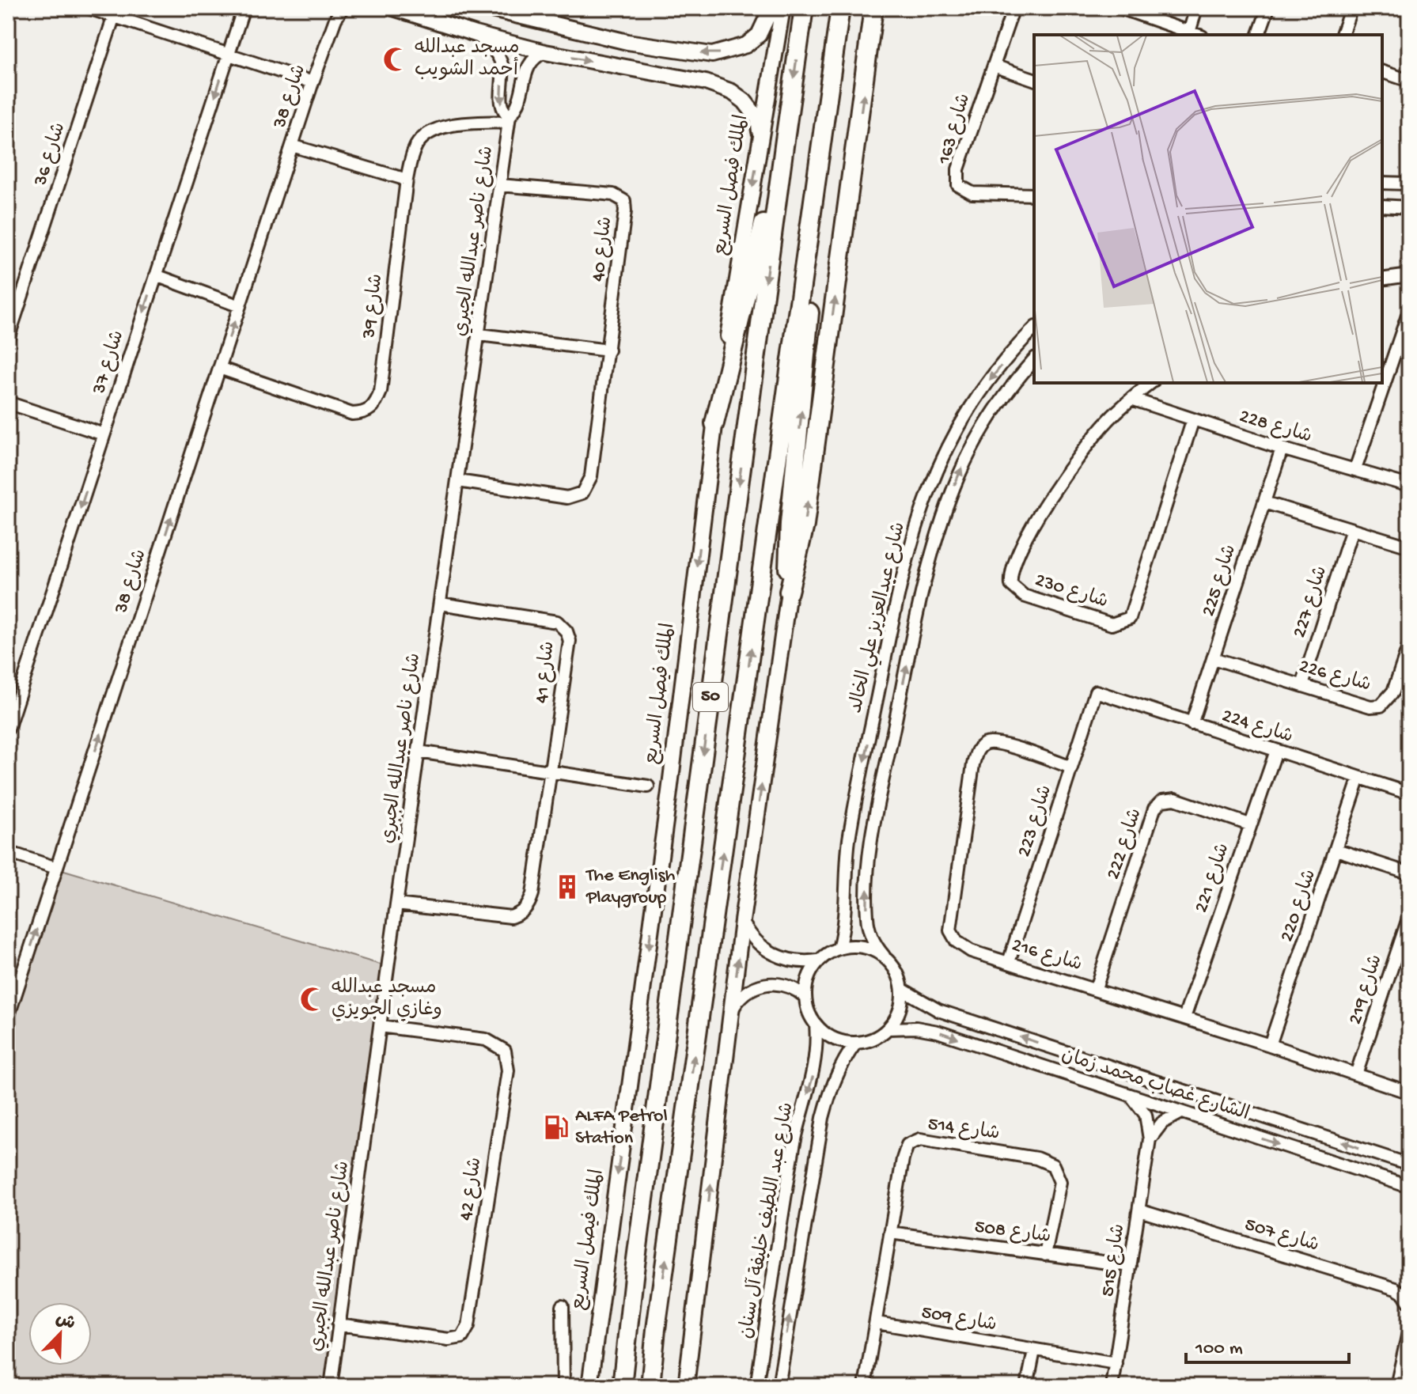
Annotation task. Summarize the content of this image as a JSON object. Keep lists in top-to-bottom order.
{
  "streets": {
    "highway": ["50"],
    "main road": ["الملك فيصل السريع"],
    "street": [
      "شارع 38",
      "شارع 163",
      "شارع 36",
      "شارع ناصر عبدالله الجبري",
      "شارع 40",
      "شارع 39",
      "شارع 37",
      "شارع 228",
      "شارع 225",
      "شارع 230",
      "شارع 227",
      "شارع عبدالعزيز علي الخالد",
      "شارع 41",
      "شارع 226",
      "شارع 224",
      "شارع 223",
      "شارع 222",
      "شارع 221",
      "شارع 220",
      "شارع 216",
      "شارع 219",
      "الشارع غصاب محمد زمان",
      "شارع 514",
      "شارع 42",
      "شارع عبد اللطيف خليفة آل سنان",
      "شارع 508",
      "شارع 507",
      "شارع 515",
      "شارع 509"
    ]
  },
  "crossings": [
    ["شارع 38", "شارع 39"],
    ["شارع ناصر عبدالله الجبري", "شارع 40"],
    ["شارع ناصر عبدالله الجبري", "شارع 39"],
    ["شارع ناصر عبدالله الجبري", "شارع 41"],
    ["شارع ناصر عبدالله الجبري", "شارع 42"],
    ["شارع 228", "شارع 225"],
    ["شارع 228", "شارع 230"],
    ["شارع 225", "شارع 226"],
    ["شارع 225", "شارع 224"],
    ["شارع 227", "شارع 226"],
    ["شارع عبدالعزيز علي الخالد", "الشارع غصاب محمد زمان"],
    ["شارع عبدالعزيز علي الخالد", "شارع عبد اللطيف خليفة آل سنان"],
    ["شارع 224", "شارع 223"],
    ["شارع 224", "شارع 221"],
    ["شارع 224", "شارع 220"],
    ["شارع 223", "شارع 216"],
    ["شارع 222", "شارع 221"],
    ["شارع 222", "شارع 216"],
    ["شارع 221", "شارع 216"],
    ["شارع 220", "شارع 216"],
    ["شارع 216", "شارع 219"],
    ["الشارع غصاب محمد زمان", "شارع عبد اللطيف خليفة آل سنان"],
    ["الشارع غصاب محمد زمان", "شارع 515"],
    ["شارع 514", "شارع 508"],
    ["شارع 514", "شارع 509"],
    ["شارع 508", "شارع 515"],
    ["شارع 507", "شارع 515"],
    ["شارع 515", "شارع 509"]
  ],
  "one_way": ["شارع 38", "شارع 37"],
  "places": {
    "mosque": ["مسجد عبدالله أحمد الشويب", "مسجد عبدالله وغازي الجويزي"],
    "building": ["The English Playgroup"],
    "fuel station": ["ALFA Petrol Station"]
  },
  "scale_bar": "100 m",
  "north": "top right"
}
